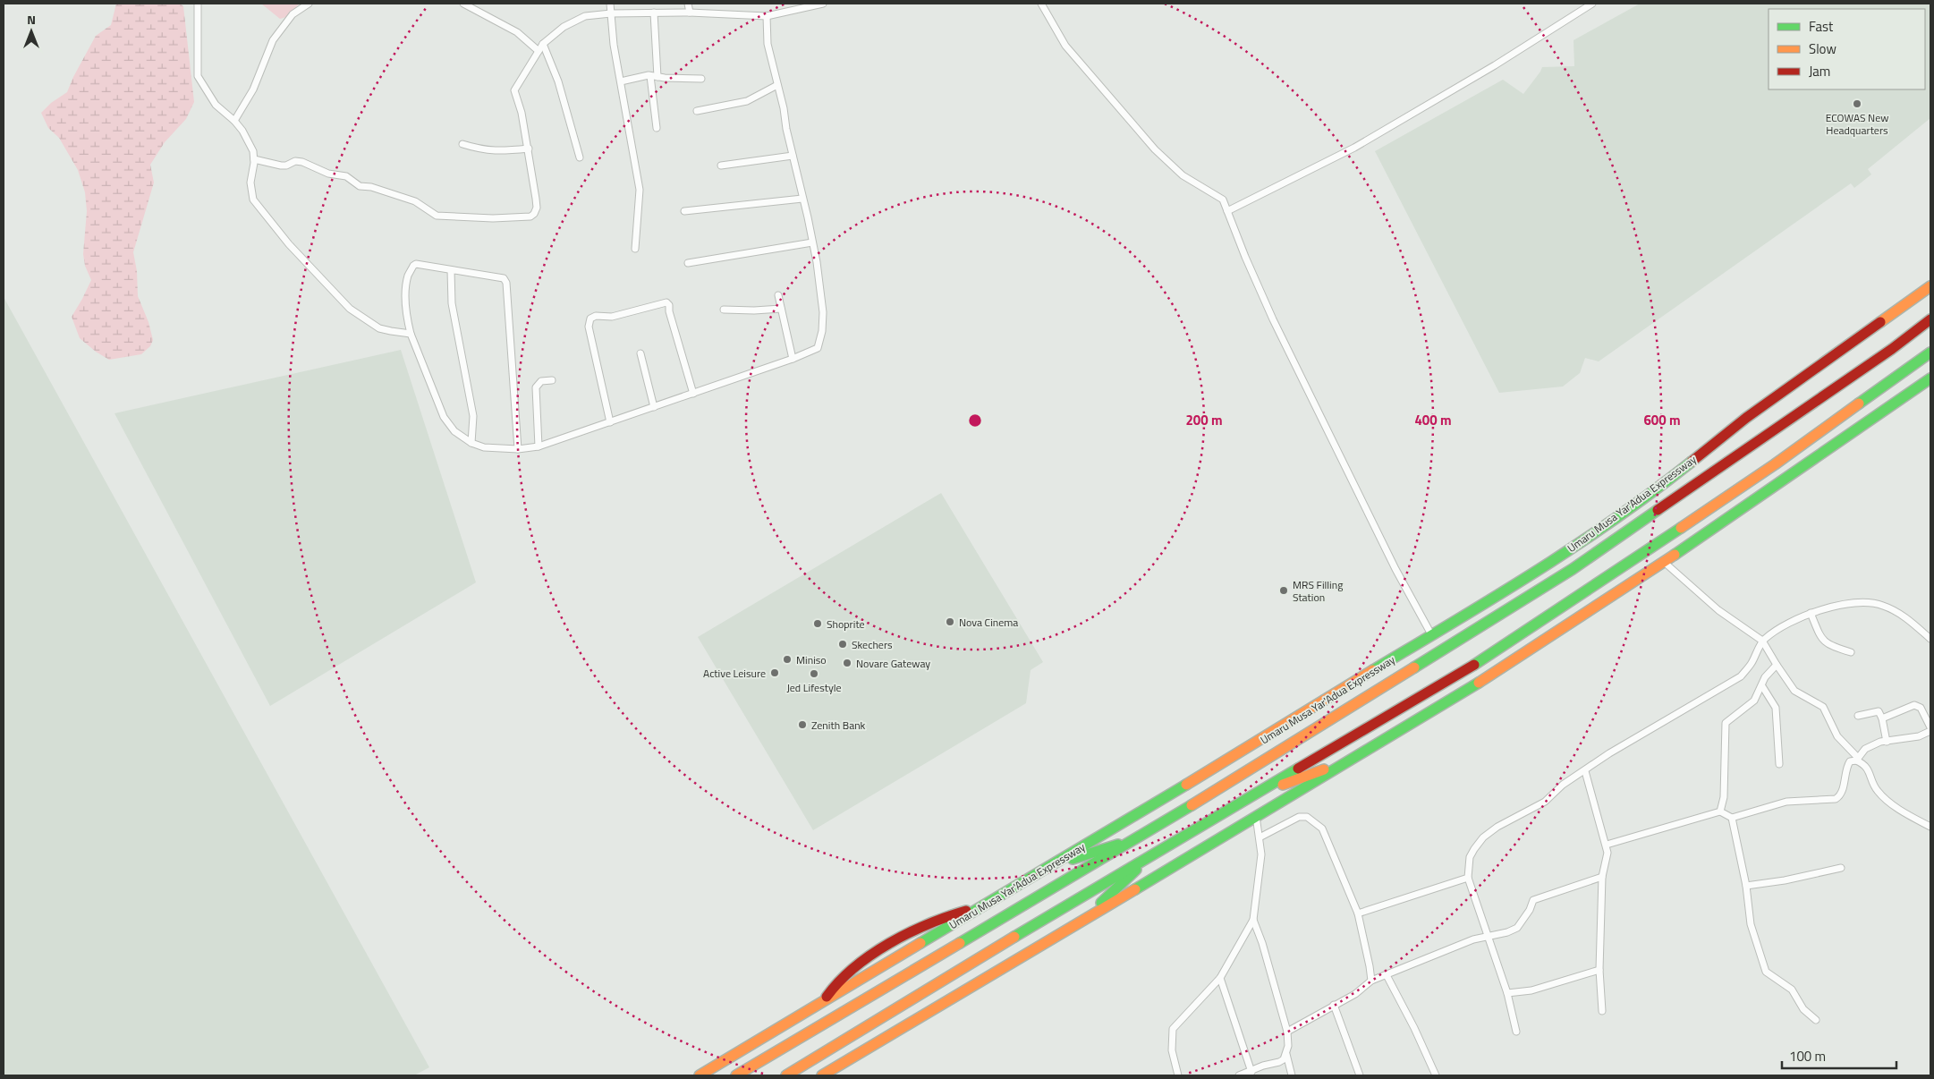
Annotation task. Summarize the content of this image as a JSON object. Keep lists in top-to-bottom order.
{
  "streets": {
    "highway": ["Umaru Musa Yar'Adua Expressway"]
  },
  "places": [
    "ECOWAS New Headquarters",
    "MRS Filling Station",
    "Nova Cinema",
    "Shoprite",
    "Skechers",
    "Miniso",
    "Novare Gateway",
    "Active Leisure",
    "Jed Lifestyle",
    "Zenith Bank"
  ],
  "legend": ["Fast", "Slow", "Jam"],
  "scale_bar": "100 m",
  "north": "top",
  "rings": ["200 m", "400 m", "600 m"]
}
